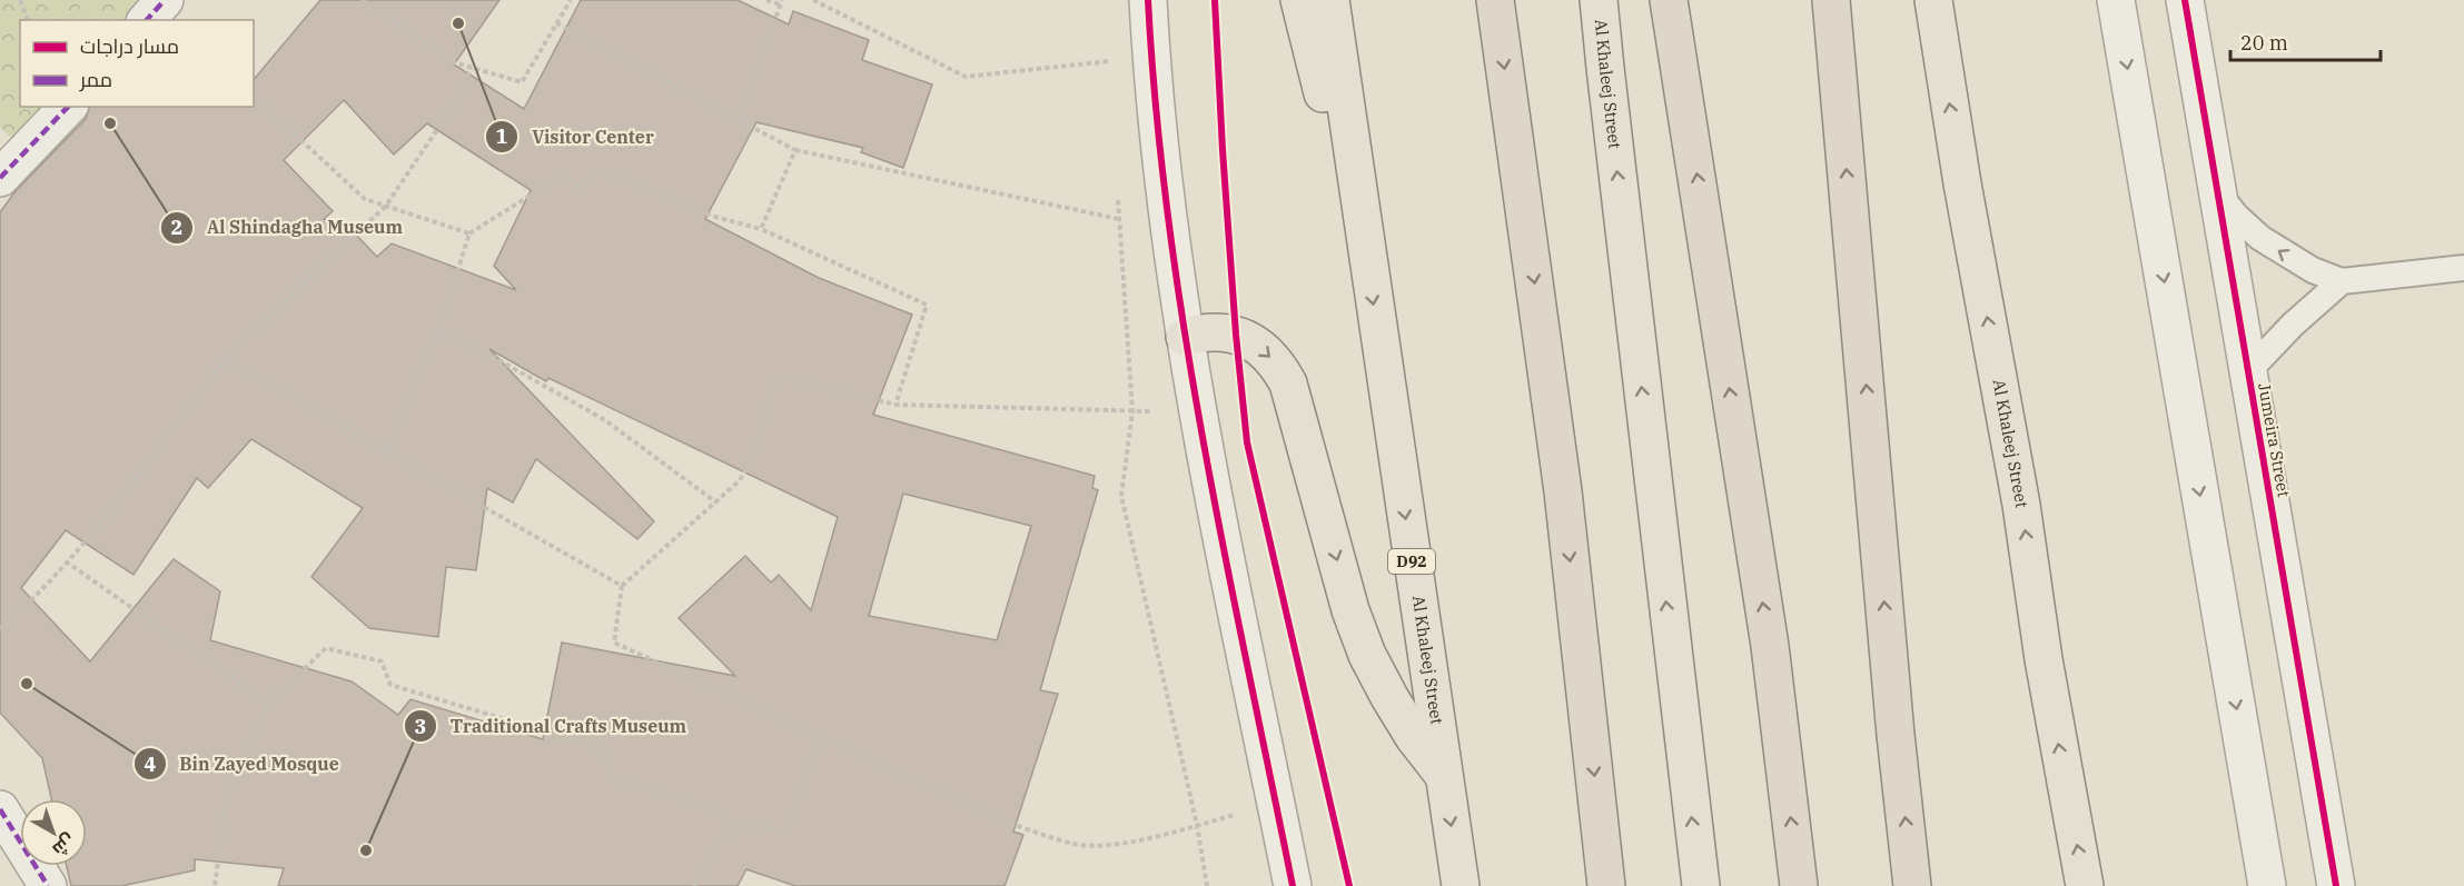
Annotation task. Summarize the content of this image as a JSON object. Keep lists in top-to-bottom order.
{
  "streets": {
    "main road": ["Al Khaleej Street", "D92"],
    "street": ["Jumeira Street"]
  },
  "places": [
    "Visitor Center",
    "Al Shindagha Museum",
    "Bin Zayed Mosque",
    "Traditional Crafts Museum"
  ],
  "legend": ["مسار دراجات", "ممر"],
  "scale_bar": "20 m",
  "north": "bottom right"
}
